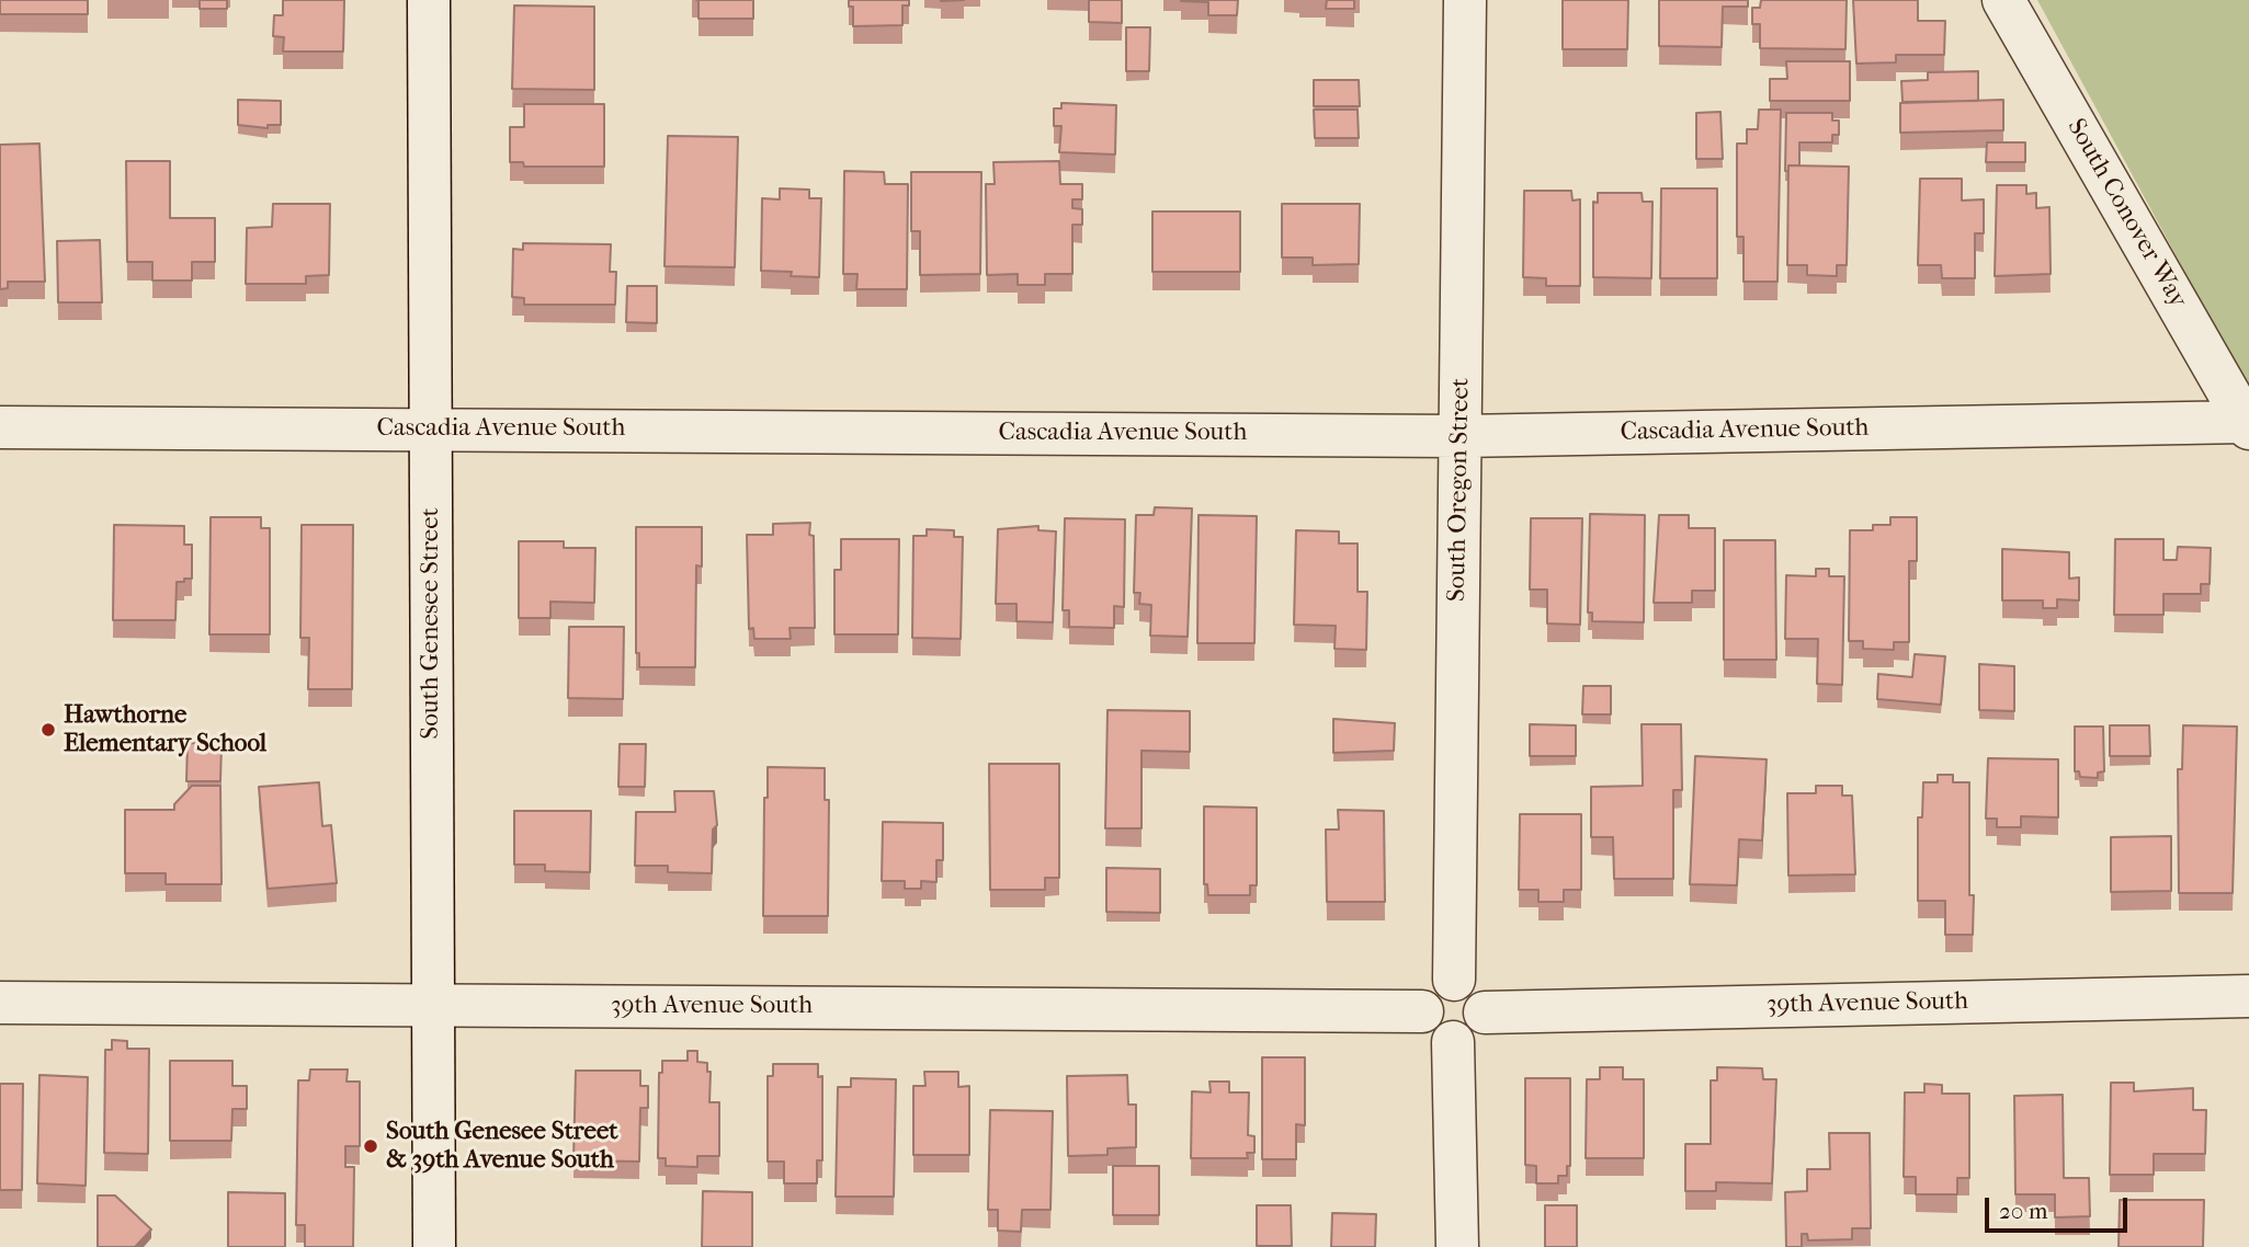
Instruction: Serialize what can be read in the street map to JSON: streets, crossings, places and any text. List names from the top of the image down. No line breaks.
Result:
{"streets":{"street":["South Conover Way","Cascadia Avenue South","South Oregon Street","South Genesee Street","39th Avenue South"]},"crossings":[["South Conover Way","Cascadia Avenue South"],["Cascadia Avenue South","South Oregon Street"],["Cascadia Avenue South","South Genesee Street"],["South Oregon Street","39th Avenue South"],["South Genesee Street","39th Avenue South"]],"places":["Hawthorne Elementary School","South Genesee Street & 39th Avenue South"],"scale_bar":"20 m"}
